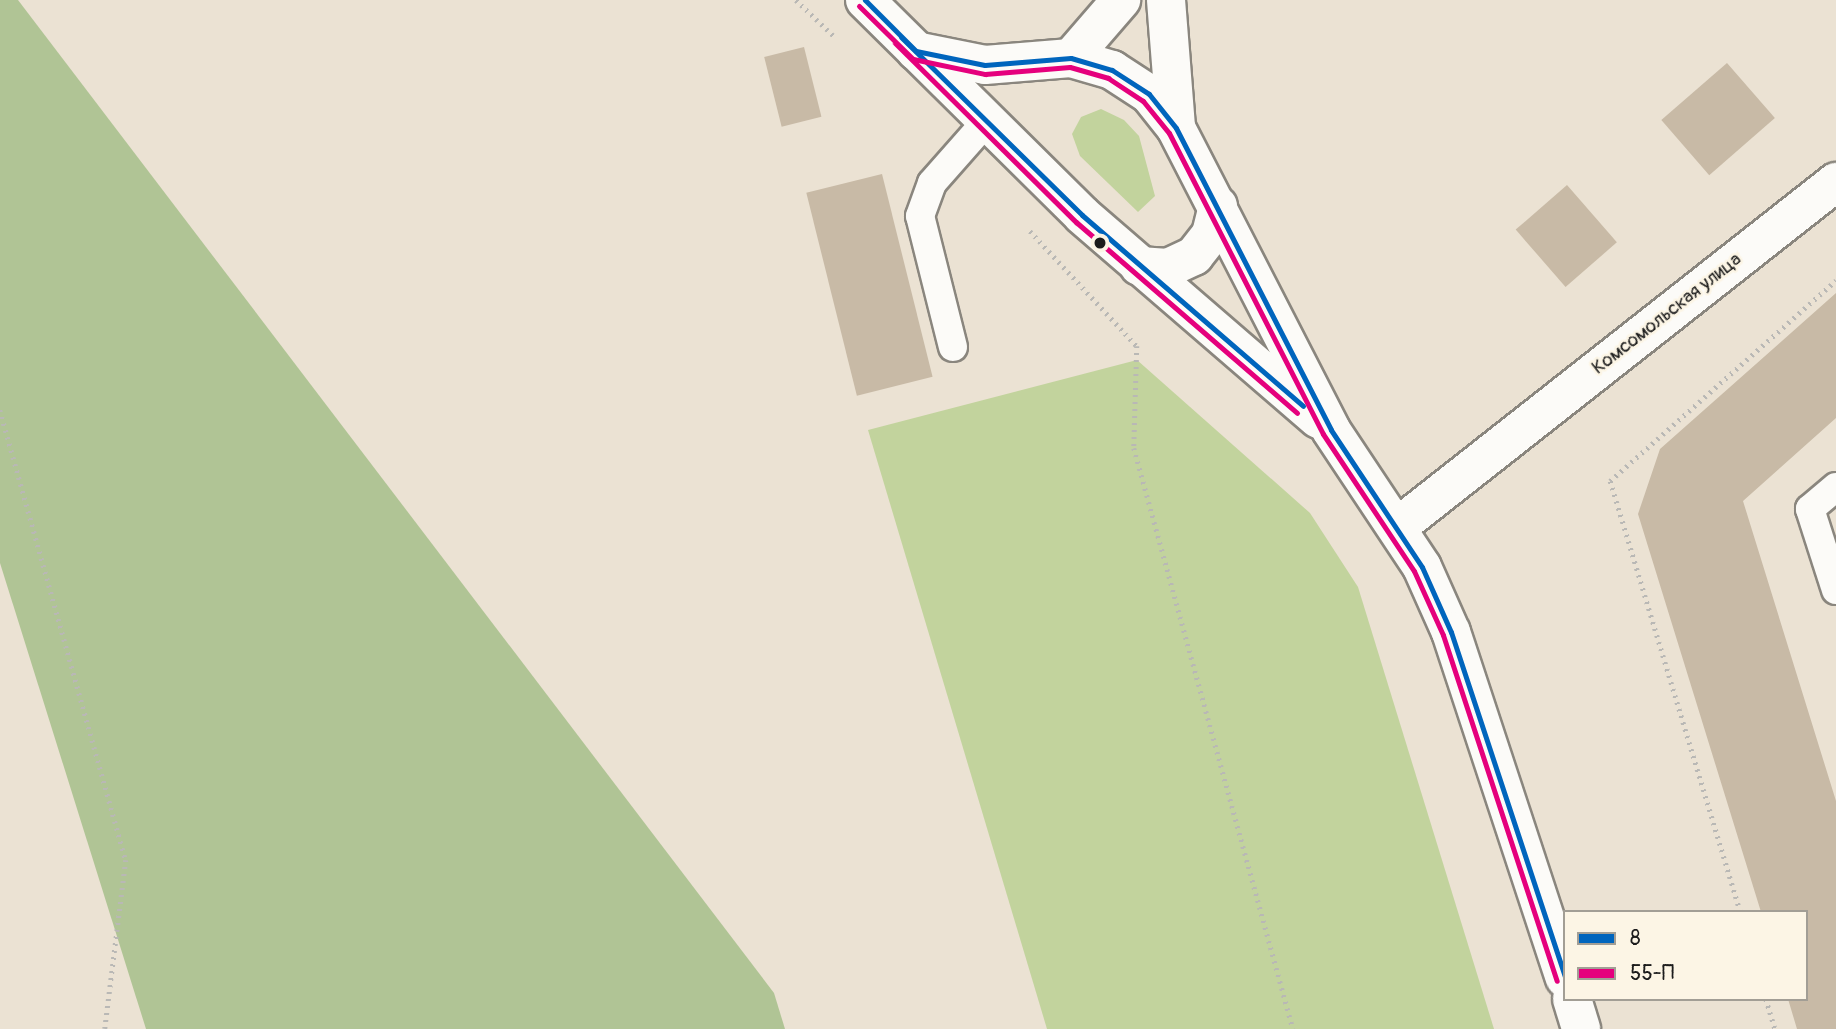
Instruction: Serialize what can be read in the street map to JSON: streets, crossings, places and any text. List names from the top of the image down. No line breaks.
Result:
{"streets":{"main road":["Комсомольская улица"]},"lines":["transit line 8","transit line 55-П"],"legend":["8","55-П"]}
